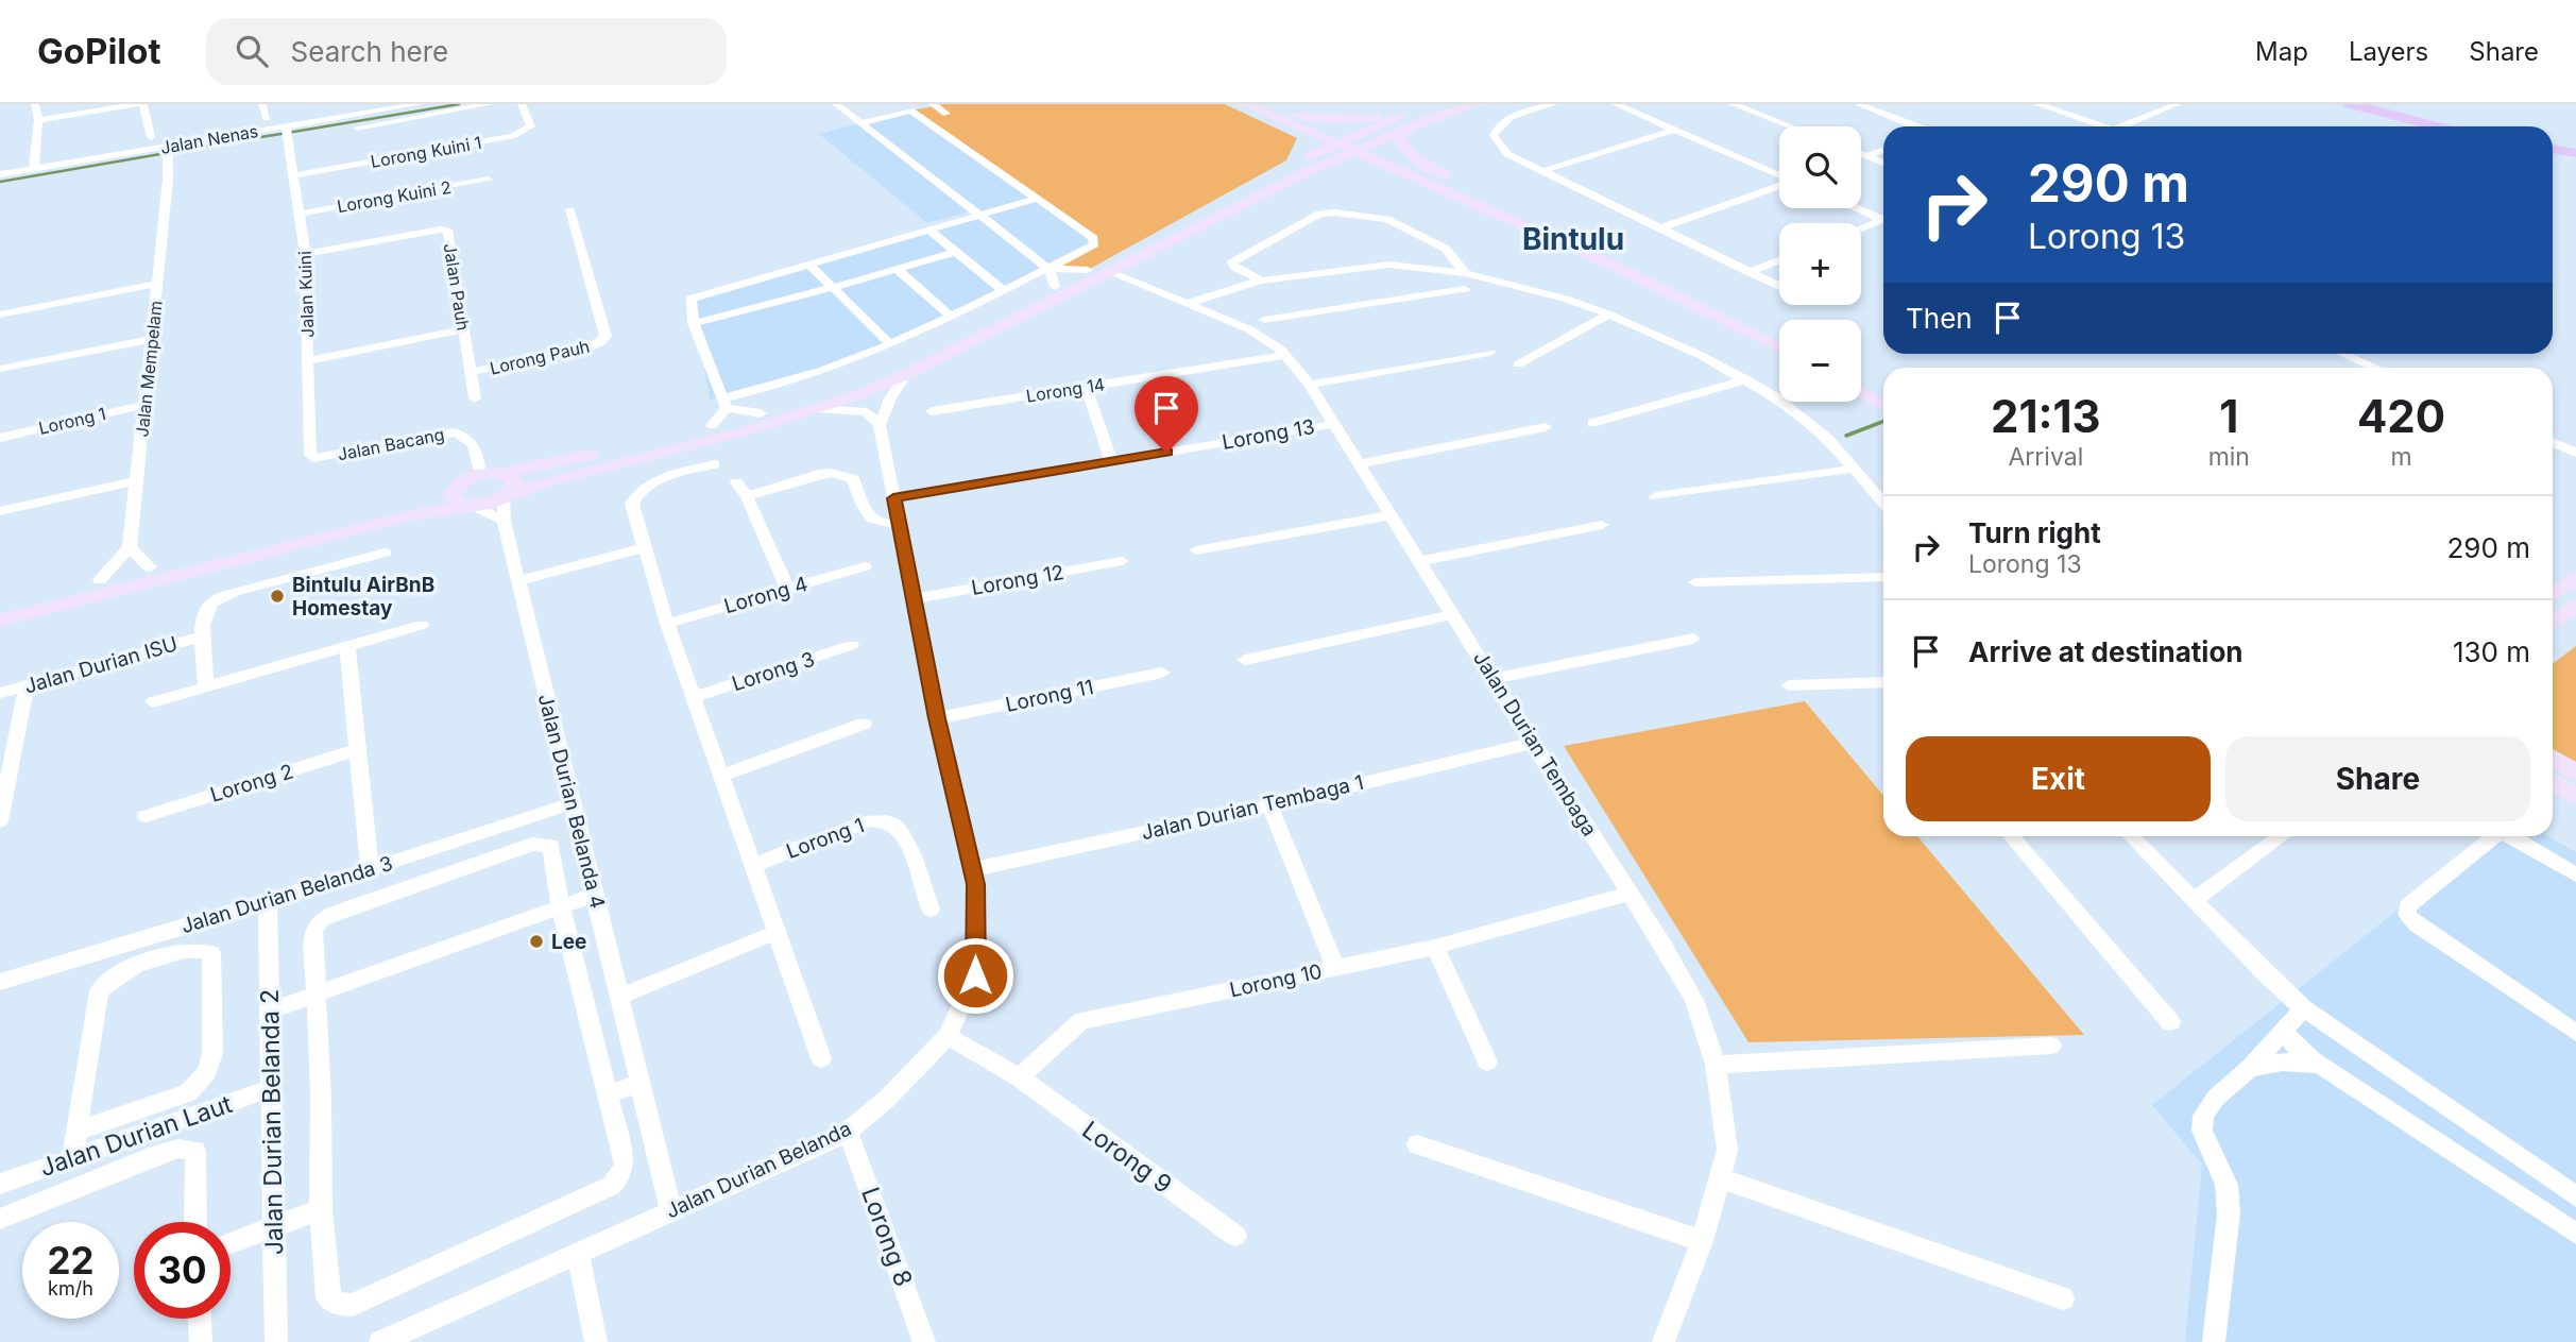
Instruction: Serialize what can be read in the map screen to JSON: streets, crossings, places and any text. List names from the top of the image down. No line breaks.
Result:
{"streets":{"street":["Jalan Nenas","Lorong Kuini 1","Lorong Kuini 2","Jalan Pauh","Jalan Kuini","Lorong Pauh","Jalan Mempelam","Lorong 14","Lorong 1","Lorong 13","Jalan Bacang","Lorong 12","Lorong 4","Jalan Durian ISU","Lorong 3","Lorong 11","Jalan Durian Tembaga","Lorong 2","Jalan Durian Belanda 4","Jalan Durian Tembaga 1","Jalan Durian Belanda 3","Lorong 10","Jalan Durian Belanda 2","Jalan Durian Laut","Lorong 9","Jalan Durian Belanda","Lorong 8"]},"crossings":[["Jalan Nenas","Jalan Kuini"],["Jalan Nenas","Jalan Mempelam"],["Lorong Kuini 1","Jalan Kuini"],["Lorong Kuini 2","Jalan Kuini"],["Jalan Pauh","Jalan Kuini"],["Jalan Pauh","Lorong Pauh"],["Jalan Kuini","Jalan Bacang"],["Jalan Mempelam","Lorong 1"],["Lorong 14","Jalan Durian Tembaga"],["Lorong 13","Jalan Durian Tembaga"],["Lorong 13","Jalan Durian Belanda"],["Lorong 12","Jalan Durian Belanda"],["Lorong 11","Jalan Durian Belanda"],["Jalan Durian Tembaga","Jalan Durian Tembaga 1"],["Jalan Durian Tembaga","Lorong 10"],["Jalan Durian Belanda 4","Jalan Durian Belanda 3"],["Jalan Durian Belanda 4","Jalan Durian Belanda"],["Jalan Durian Tembaga 1","Jalan Durian Belanda"],["Jalan Durian Belanda 3","Jalan Durian Belanda 2"],["Lorong 10","Lorong 9"],["Jalan Durian Belanda 2","Jalan Durian Laut"],["Jalan Durian Belanda","Lorong 8"]],"districts":["Bintulu"],"places":["Bintulu AirBnB Homestay","Lee"],"page":{"header":"GoPilot","search":"Search here","nav":["Map","Layers","Share"],"map_buttons":["+","−"],"turn":["290 m","Lorong 13"],"then":"Then","eta":["21:13","Arrival","1","min","420","m"],"list":[{"name":"Turn right","note":"Lorong 13","value":"290 m"},{"name":"Arrive at destination","value":"130 m"}],"buttons":["Exit","Share"],"speed":"22 km/h","limit":"30"}}
